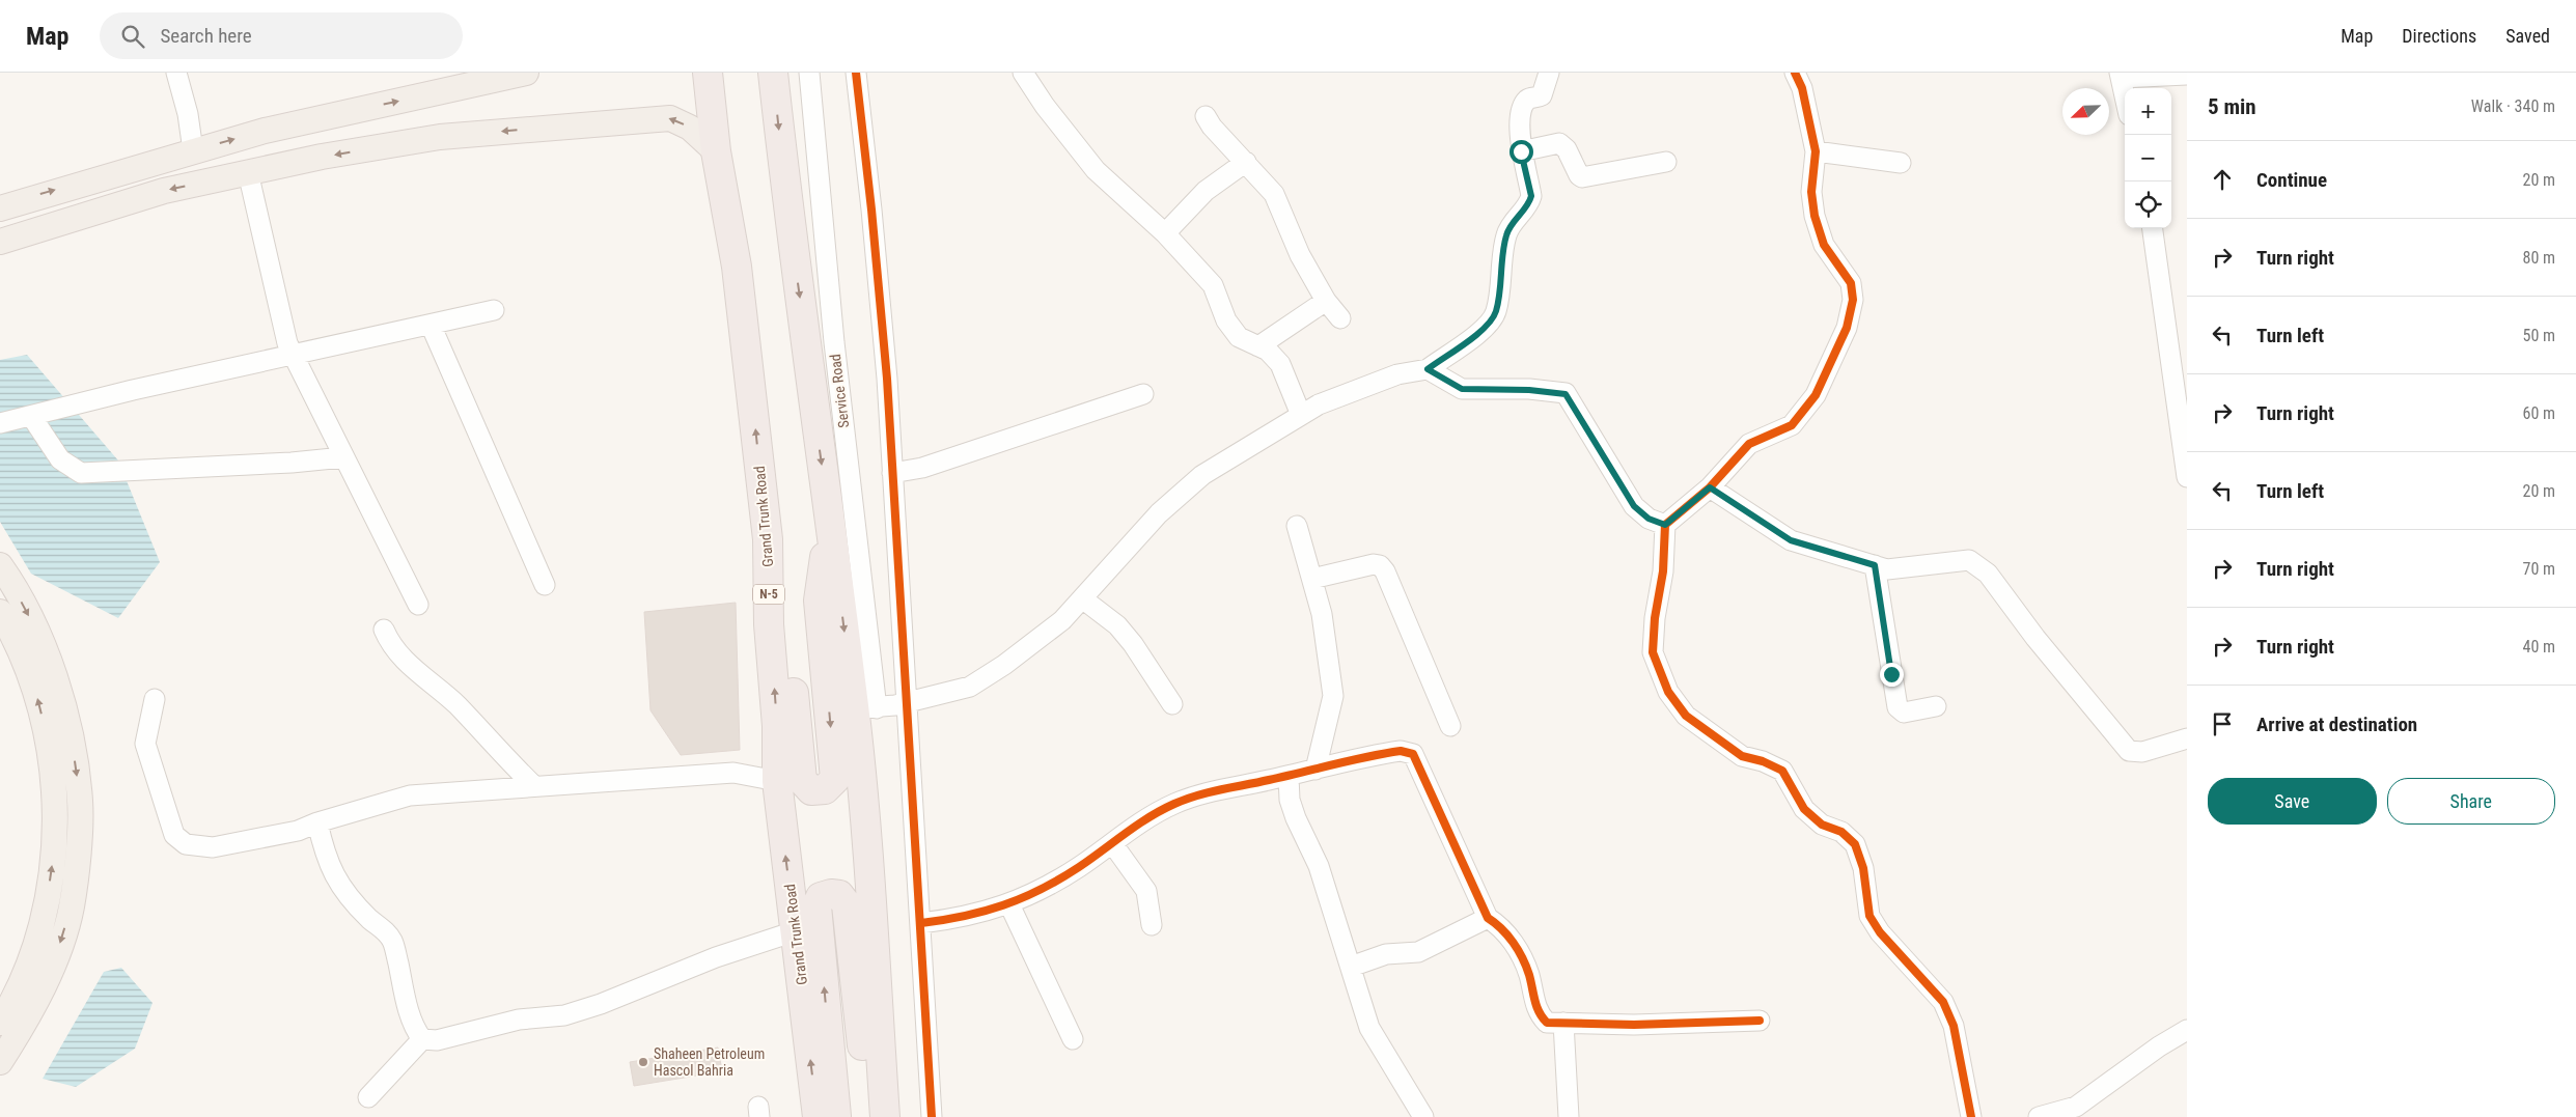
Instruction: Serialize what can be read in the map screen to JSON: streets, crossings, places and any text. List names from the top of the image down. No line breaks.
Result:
{"streets":{"highway":["Grand Trunk Road","N-5"],"street":["Service Road"]},"places":["Shaheen Petroleum Hascol Bahria"],"north":"bottom left","page":{"header":"Map","search":"Search here","nav":["Map","Directions","Saved"],"heading":["5 min","Walk · 340 m"],"map_buttons":["+","−"],"list":[["Continue","20 m"],["Turn right","80 m"],["Turn left","50 m"],["Turn right","60 m"],["Turn left","20 m"],["Turn right","70 m"],["Turn right","40 m"],"Arrive at destination"],"buttons":["Save","Share"]}}
